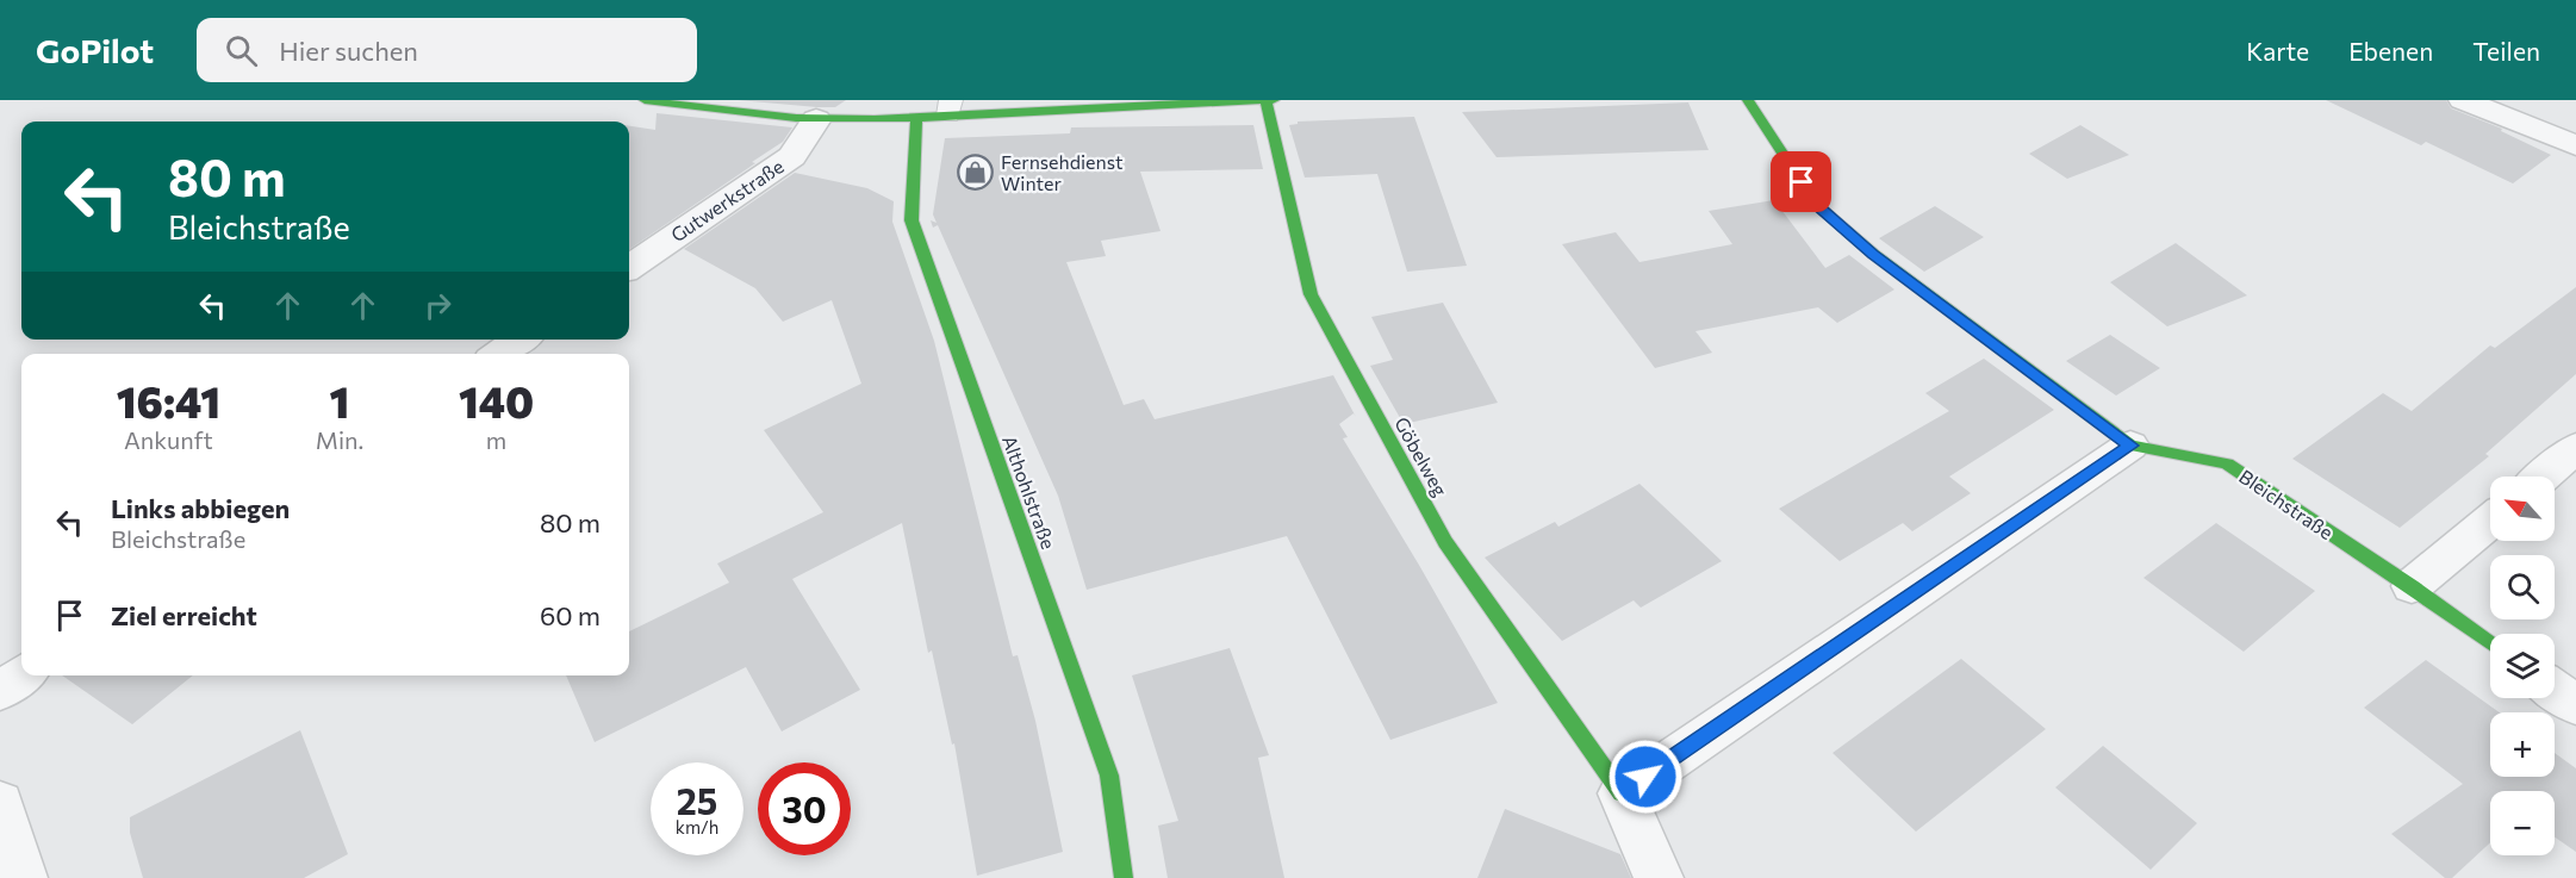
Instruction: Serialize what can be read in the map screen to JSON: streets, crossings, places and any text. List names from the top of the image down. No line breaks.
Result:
{"streets":{"street":["Gutwerkstraße","Göbelweg","Althohlstraße","Bleichstraße"]},"places":{"shop":["Fernsehdienst Winter"]},"north":"top left","page":{"header":"GoPilot","search":"Hier suchen","nav":["Karte","Ebenen","Teilen"],"turn":["80 m","Bleichstraße"],"eta":["16:41","Ankunft","1","Min.","140","m"],"list":[{"name":"Links abbiegen","note":"Bleichstraße","value":"80 m"},{"name":"Ziel erreicht","value":"60 m"}],"map_buttons":["+","−"],"speed":"25 km/h","limit":"30"}}
